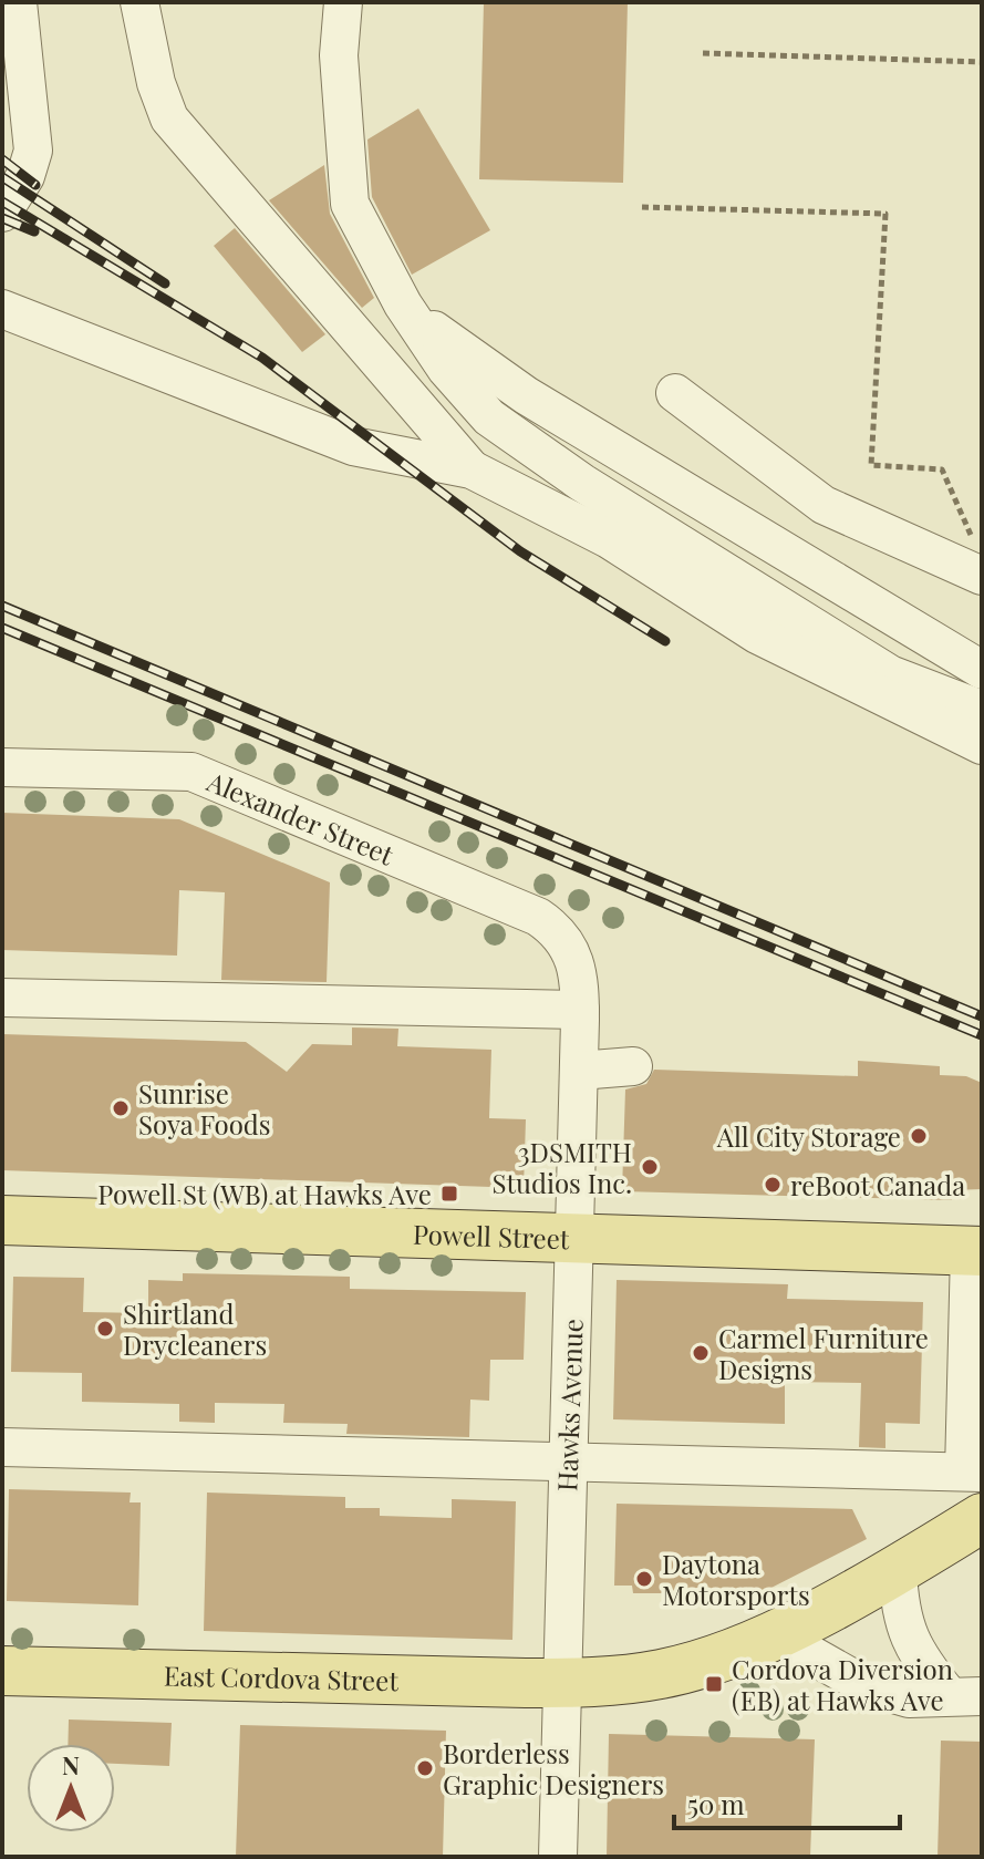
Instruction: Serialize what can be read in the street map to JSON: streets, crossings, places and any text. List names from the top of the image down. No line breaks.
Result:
{"streets":{"main road":["Powell Street","East Cordova Street"],"street":["Alexander Street","Hawks Avenue"]},"crossings":[["Alexander Street","Hawks Avenue"],["Powell Street","Hawks Avenue"],["Hawks Avenue","East Cordova Street"]],"places":{"other":["Sunrise Soya Foods","All City Storage","3DSMITH Studios Inc.","reBoot Canada","Shirtland Drycleaners","Carmel Furniture Designs","Daytona Motorsports","Borderless Graphic Designers"],"transit":["Powell St (WB) at Hawks Ave","Cordova Diversion (EB) at Hawks Ave"]},"scale_bar":"50 m","north":"top"}
